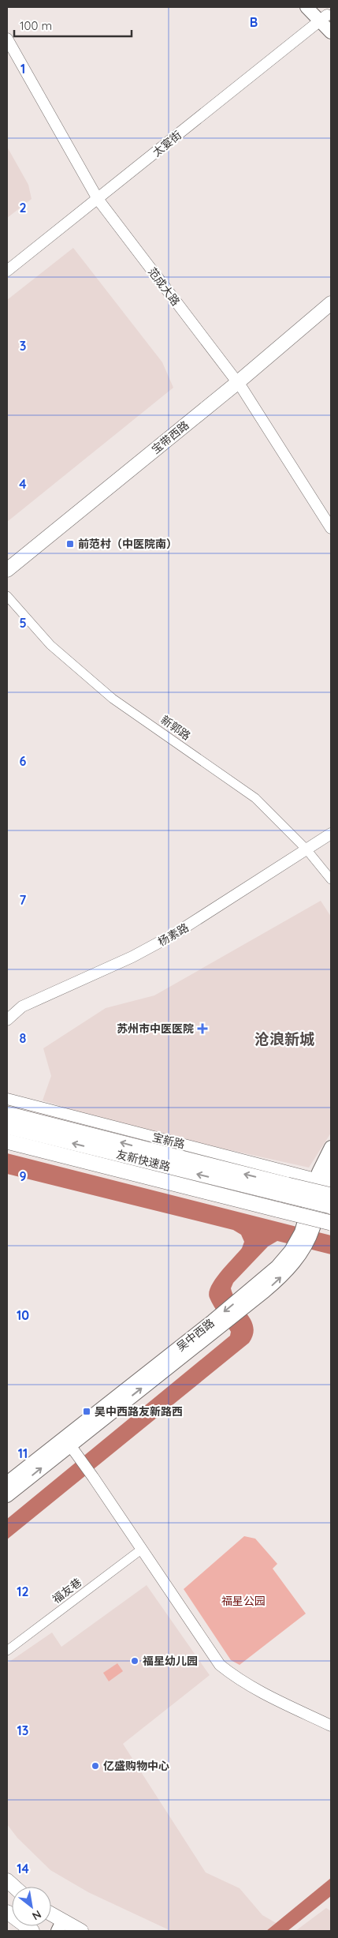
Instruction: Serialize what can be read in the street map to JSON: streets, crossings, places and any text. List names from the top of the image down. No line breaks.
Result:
{"streets":{"highway":["友新快速路"],"main road":["宝带西路","吴中西路"],"street":["太宴街","范成大路","新郭路","杨素路","宝新路","福友巷"]},"crossings":[["太宴街","范成大路"],["范成大路","宝带西路"],["新郭路","杨素路"],["宝新路","友新快速路"],["宝新路","吴中西路"],["友新快速路","吴中西路"]],"districts":["沧浪新城"],"parks":["福星公园"],"places":{"transit":["前范村（中医院南）","吴中西路友新路西"],"health":["苏州市中医医院"],"other":["福星幼儿园","亿盛购物中心"]},"scale_bar":"100 m","north":"bottom right","grid":{"columns":["B"],"rows":["1","2","3","4","5","6","7","8","9","10","11","12","13","14"]}}
